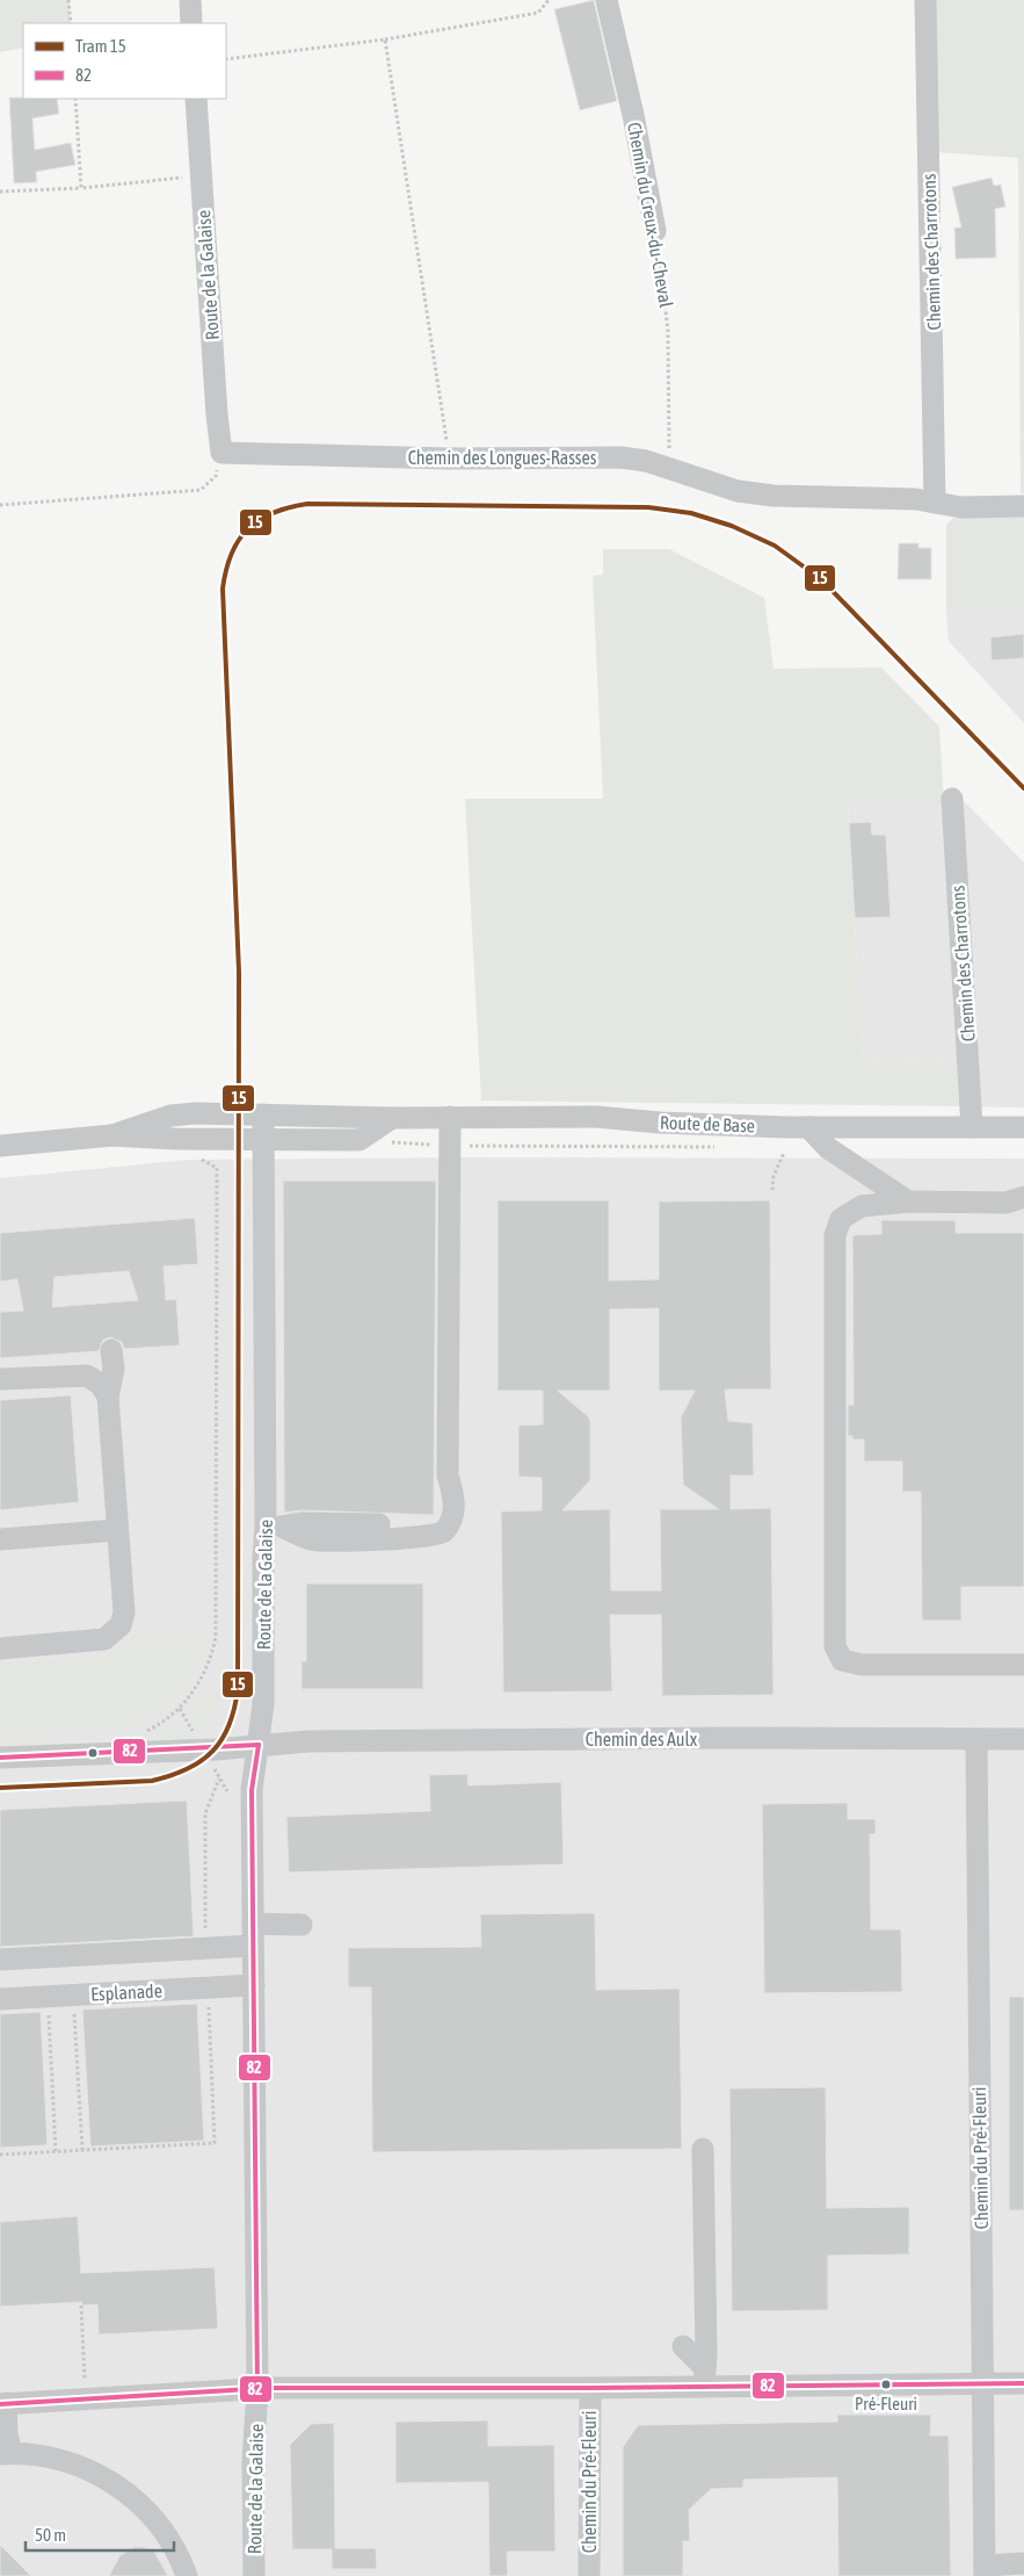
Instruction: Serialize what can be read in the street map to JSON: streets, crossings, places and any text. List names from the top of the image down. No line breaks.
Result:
{"streets":{"street":["Chemin du Creux-du-Cheval","Chemin des Charrotons","Route de la Galaise","Chemin des Longues-Rasses","Route de Base","Chemin des Aulx","Esplanade","Chemin du Pré-Fleuri"]},"crossings":[["Chemin du Creux-du-Cheval","Chemin des Longues-Rasses"],["Chemin des Charrotons","Chemin des Longues-Rasses"],["Chemin des Charrotons","Route de Base"],["Route de la Galaise","Chemin des Longues-Rasses"],["Route de la Galaise","Route de Base"],["Route de la Galaise","Chemin des Aulx"],["Route de la Galaise","Esplanade"],["Chemin des Aulx","Chemin du Pré-Fleuri"]],"places":["Pré-Fleuri"],"lines":["tram line 15","transit line 82"],"legend":["Tram 15","82"],"scale_bar":"50 m"}
